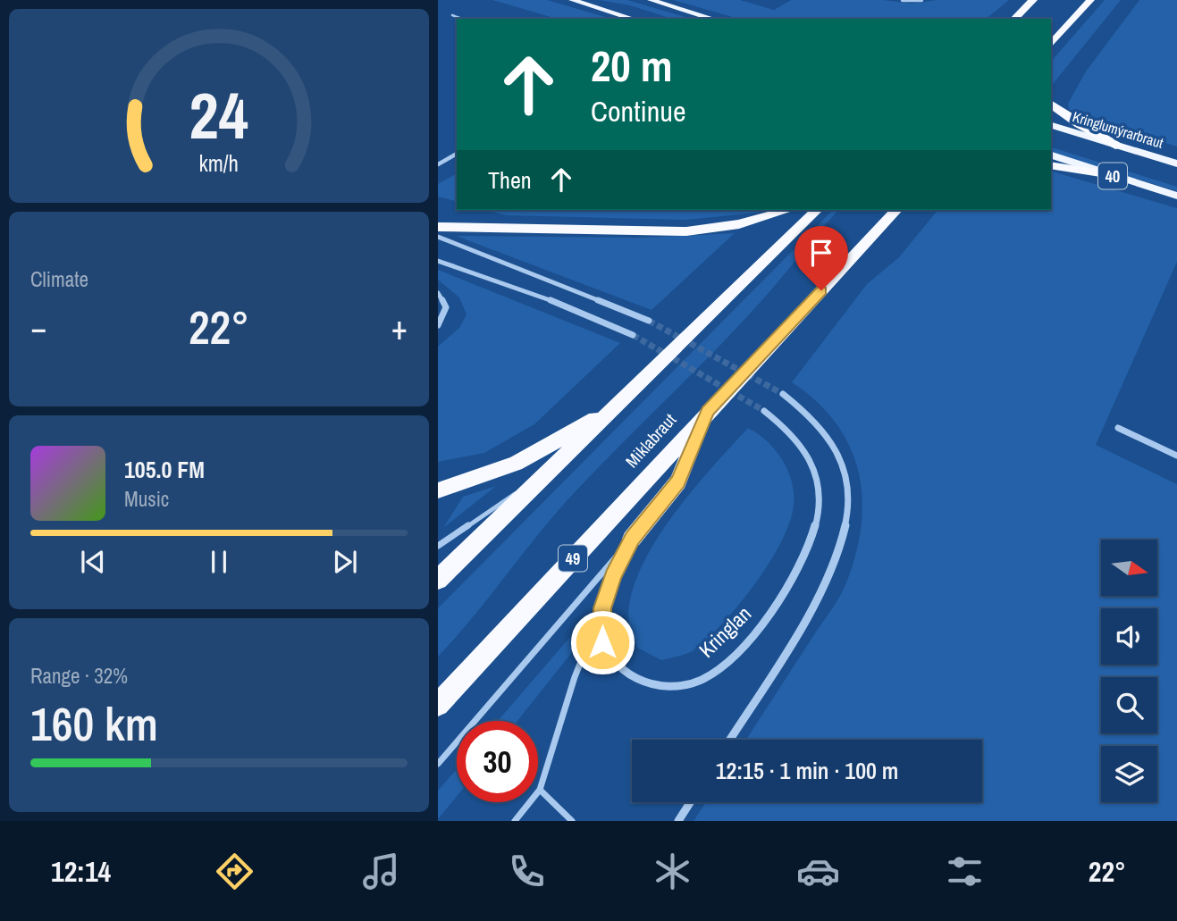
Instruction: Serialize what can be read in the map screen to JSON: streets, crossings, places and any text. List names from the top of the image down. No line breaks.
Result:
{"streets":{"highway":["Miklabraut","49"],"main road":["Kringlumýrarbraut","40"],"street":["Kringlan"]},"north":"right","page":{"turn":["20 m","Continue"],"then":"Then","tile":["Climate",["Range · 32%","160 km"]],"heat":["−","22°","+"],"song":["105.0 FM","Music"],"limit":"30","trip":"12:15 · 1 min · 100 m","tabs":["12:14","22°"],"gauge":["24","km/h"]}}
